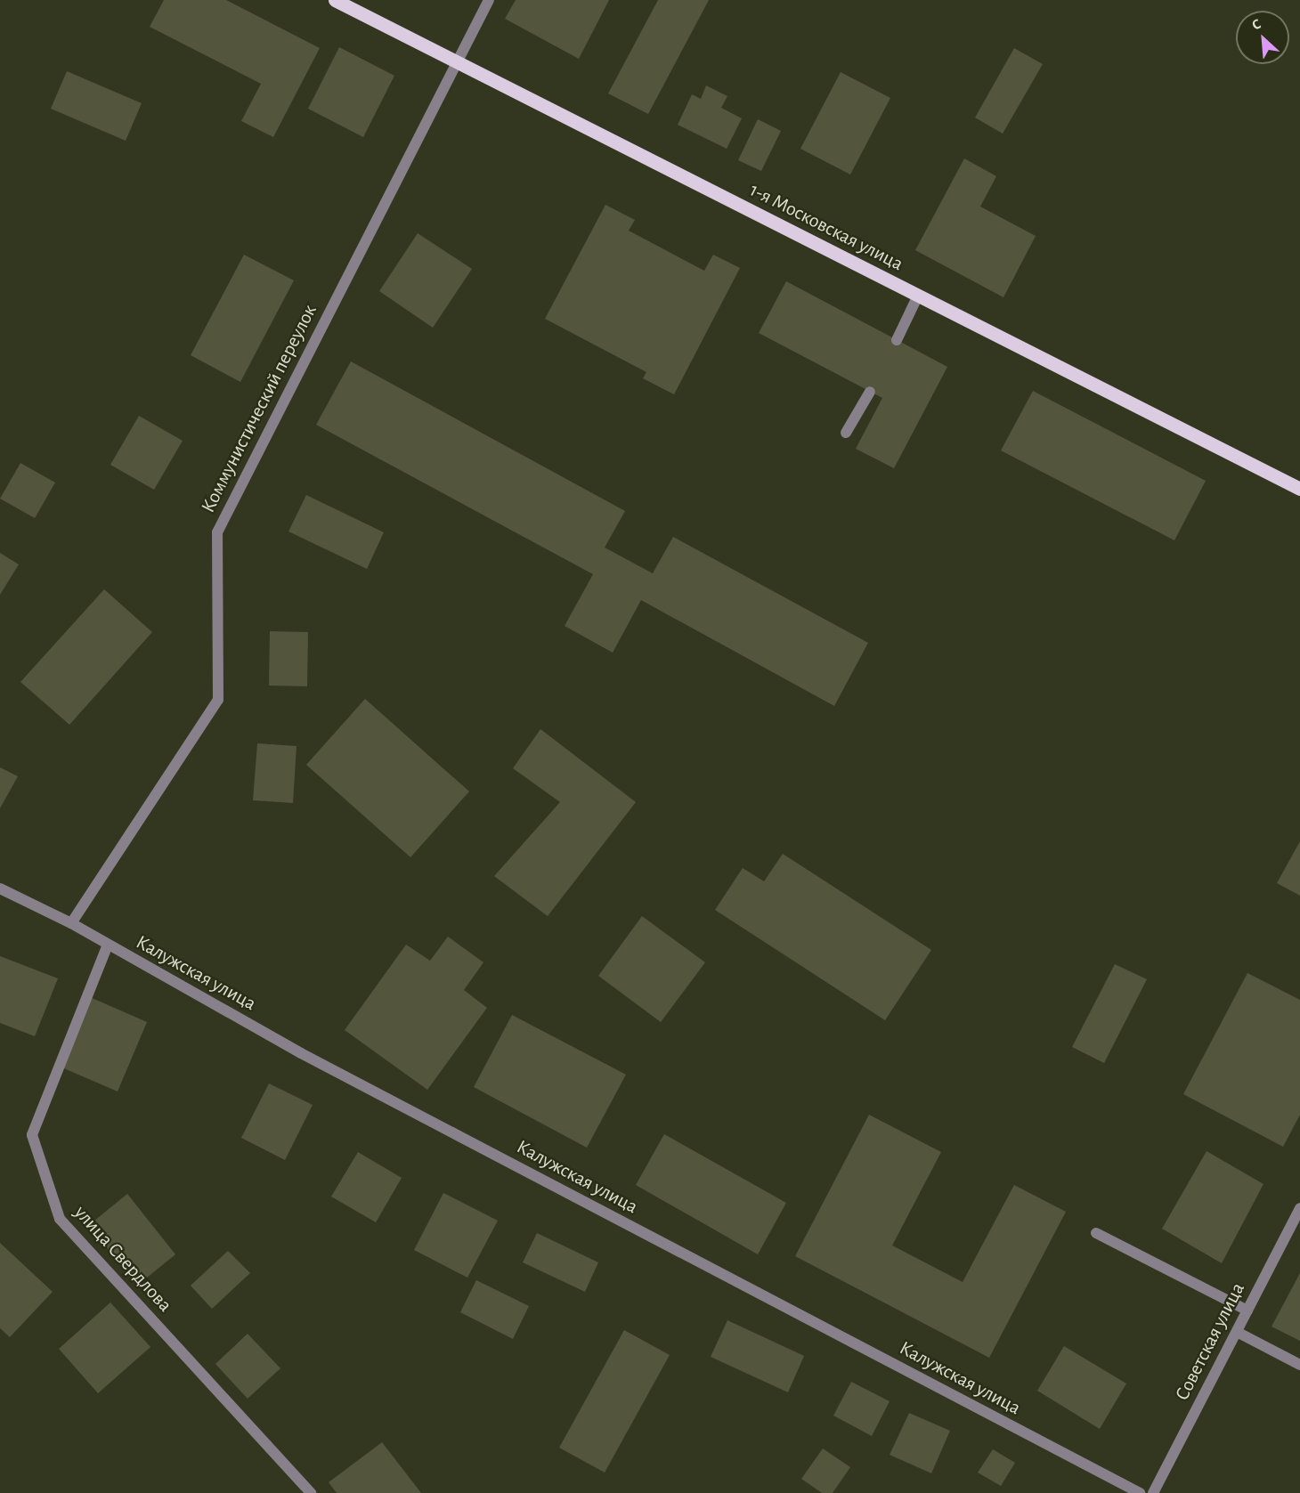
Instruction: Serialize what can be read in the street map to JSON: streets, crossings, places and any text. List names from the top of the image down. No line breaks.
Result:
{"streets":{"main road":["1-я Московская улица"],"street":["Коммунистический переулок","Калужская улица","улица Свердлова","Советская улица"]},"crossings":[["1-я Московская улица","Коммунистический переулок"],["Коммунистический переулок","Калужская улица"],["Калужская улица","улица Свердлова"]],"north":"top left"}
